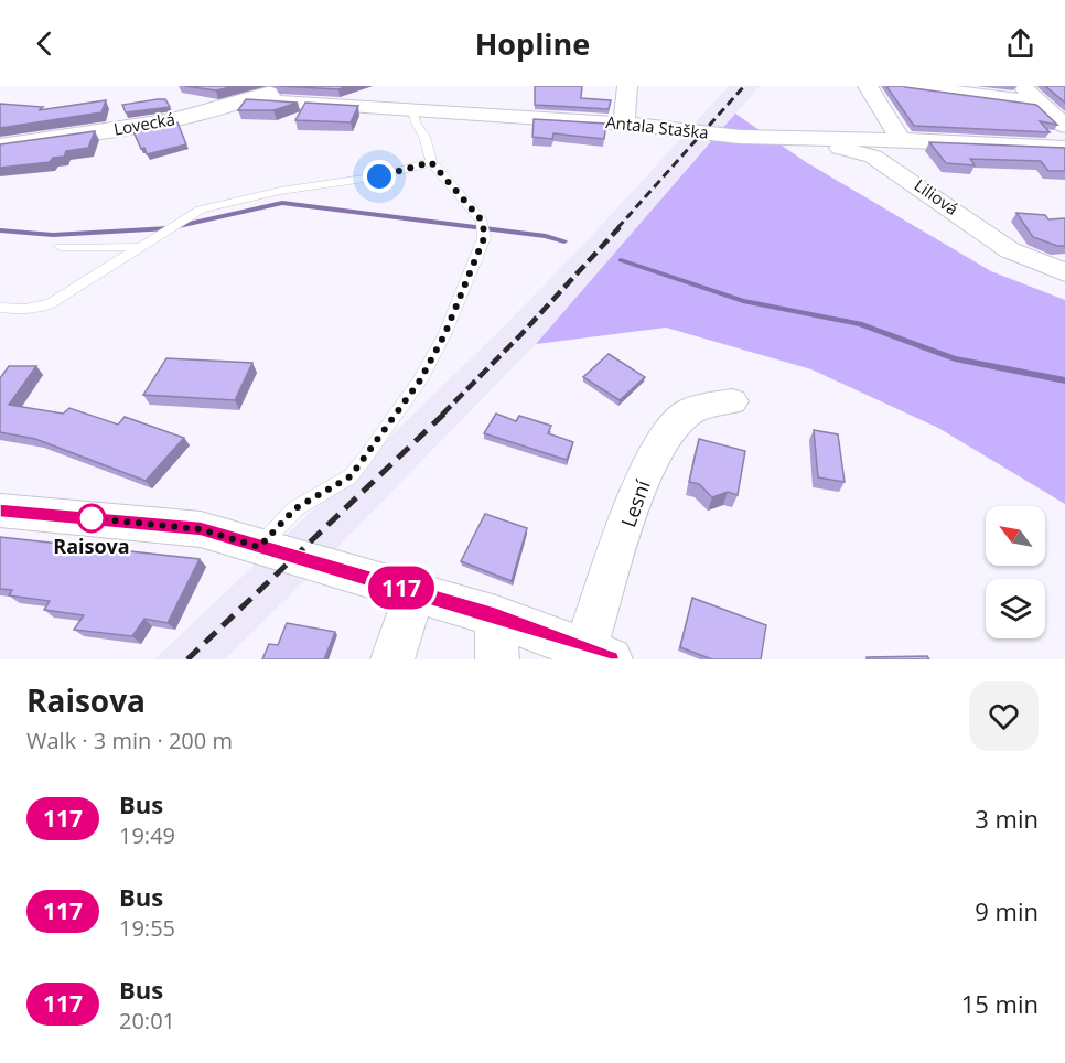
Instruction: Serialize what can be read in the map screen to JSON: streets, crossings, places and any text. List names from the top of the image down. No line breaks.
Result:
{"streets":{"street":["Lovecká","Antala Staška","Liliová","Lesní"]},"crossings":[["Lovecká","Antala Staška"],["Antala Staška","Liliová"]],"places":["Raisova"],"lines":["bus line 117"],"north":"top left","page":{"header":"Hopline","on_map":"117","heading":["Raisova","Walk · 3 min · 200 m"],"list":[{"mark":"117","name":"Bus","note":"19:49","value":"3 min"},{"mark":"117","name":"Bus","note":"19:55","value":"9 min"},{"mark":"117","name":"Bus","note":"20:01","value":"15 min"}]}}
